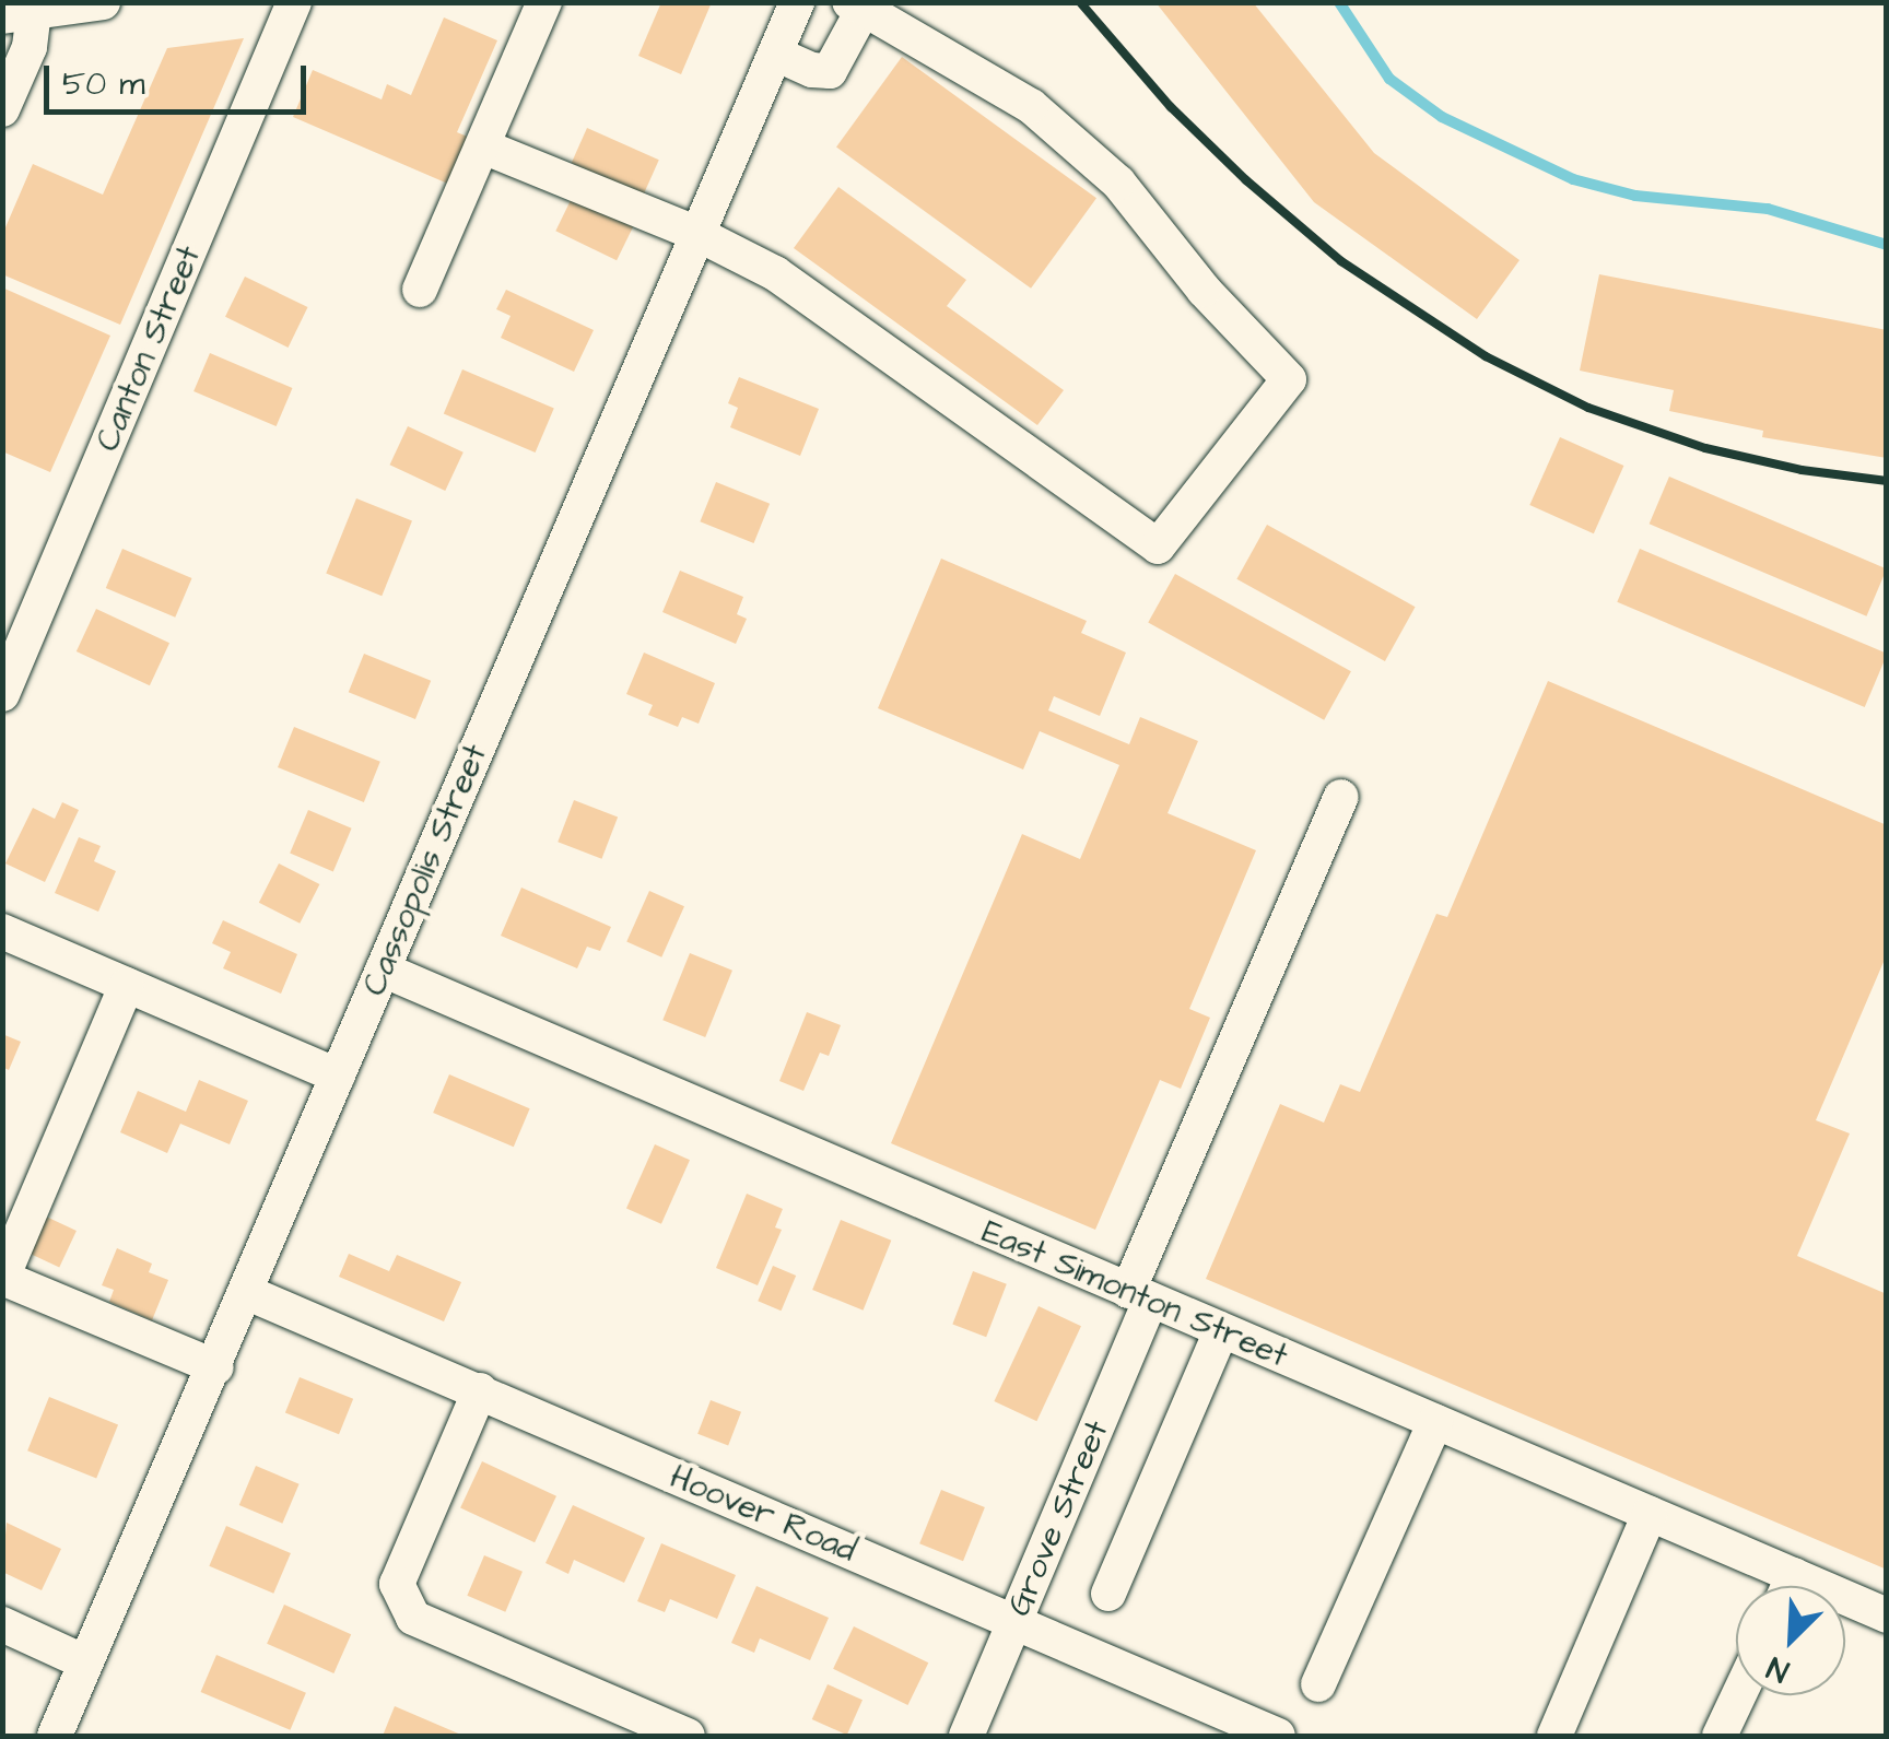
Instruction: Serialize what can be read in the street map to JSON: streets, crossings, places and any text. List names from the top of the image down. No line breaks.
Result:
{"streets":{"street":["Canton Street","Cassopolis Street","East Simonton Street","Hoover Road","Grove Street"]},"crossings":[["Cassopolis Street","East Simonton Street"],["Cassopolis Street","Hoover Road"],["East Simonton Street","Grove Street"],["Hoover Road","Grove Street"]],"scale_bar":"50 m","north":"bottom left"}
